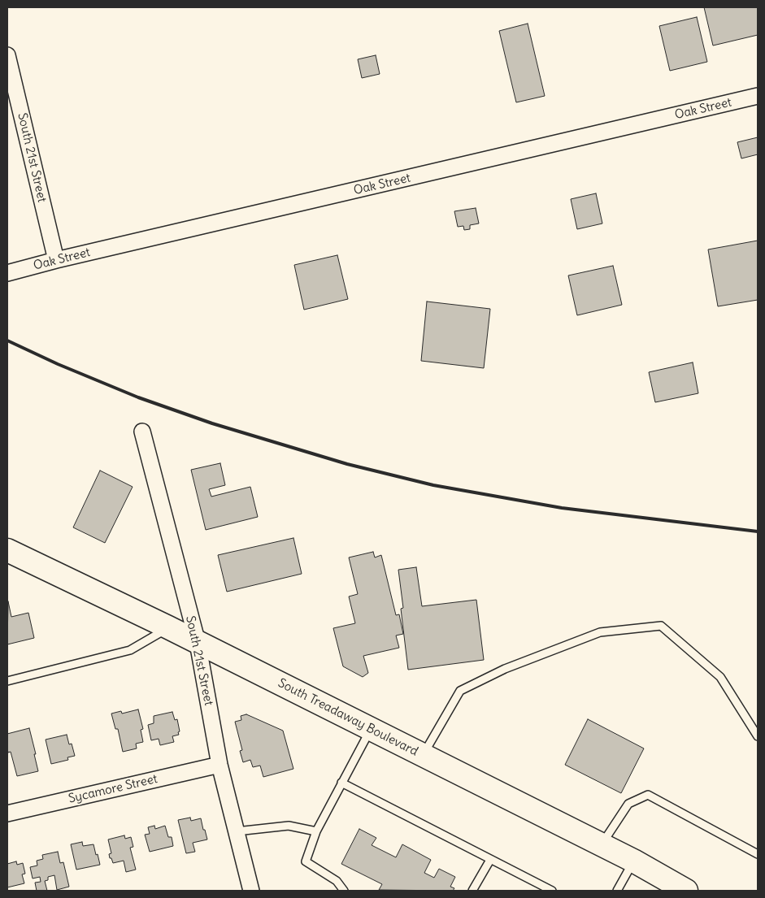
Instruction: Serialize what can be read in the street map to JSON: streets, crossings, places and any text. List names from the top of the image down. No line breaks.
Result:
{"streets":{"main road":["South Treadaway Boulevard"],"street":["Oak Street","South 21st Street","Sycamore Street"]},"crossings":[["Oak Street","South 21st Street"],["South 21st Street","South Treadaway Boulevard"],["South 21st Street","Sycamore Street"]]}
